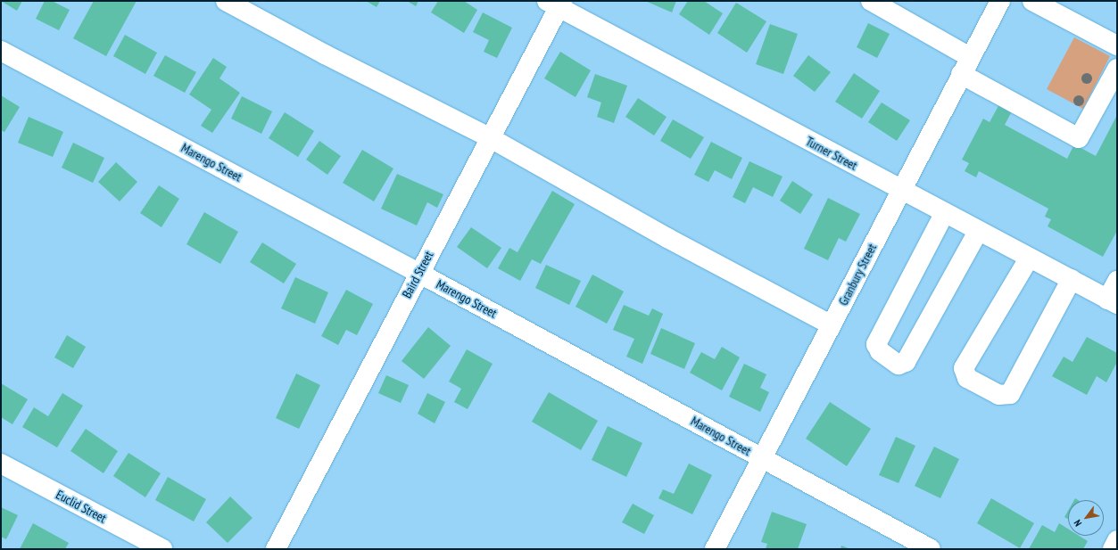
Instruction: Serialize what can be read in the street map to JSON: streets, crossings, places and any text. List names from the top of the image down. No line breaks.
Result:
{"streets":{"street":["Turner Street","Marengo Street","Baird Street","Granbury Street","Euclid Street"]},"crossings":[["Turner Street","Baird Street"],["Turner Street","Granbury Street"],["Marengo Street","Baird Street"],["Marengo Street","Granbury Street"]],"north":"bottom left"}
